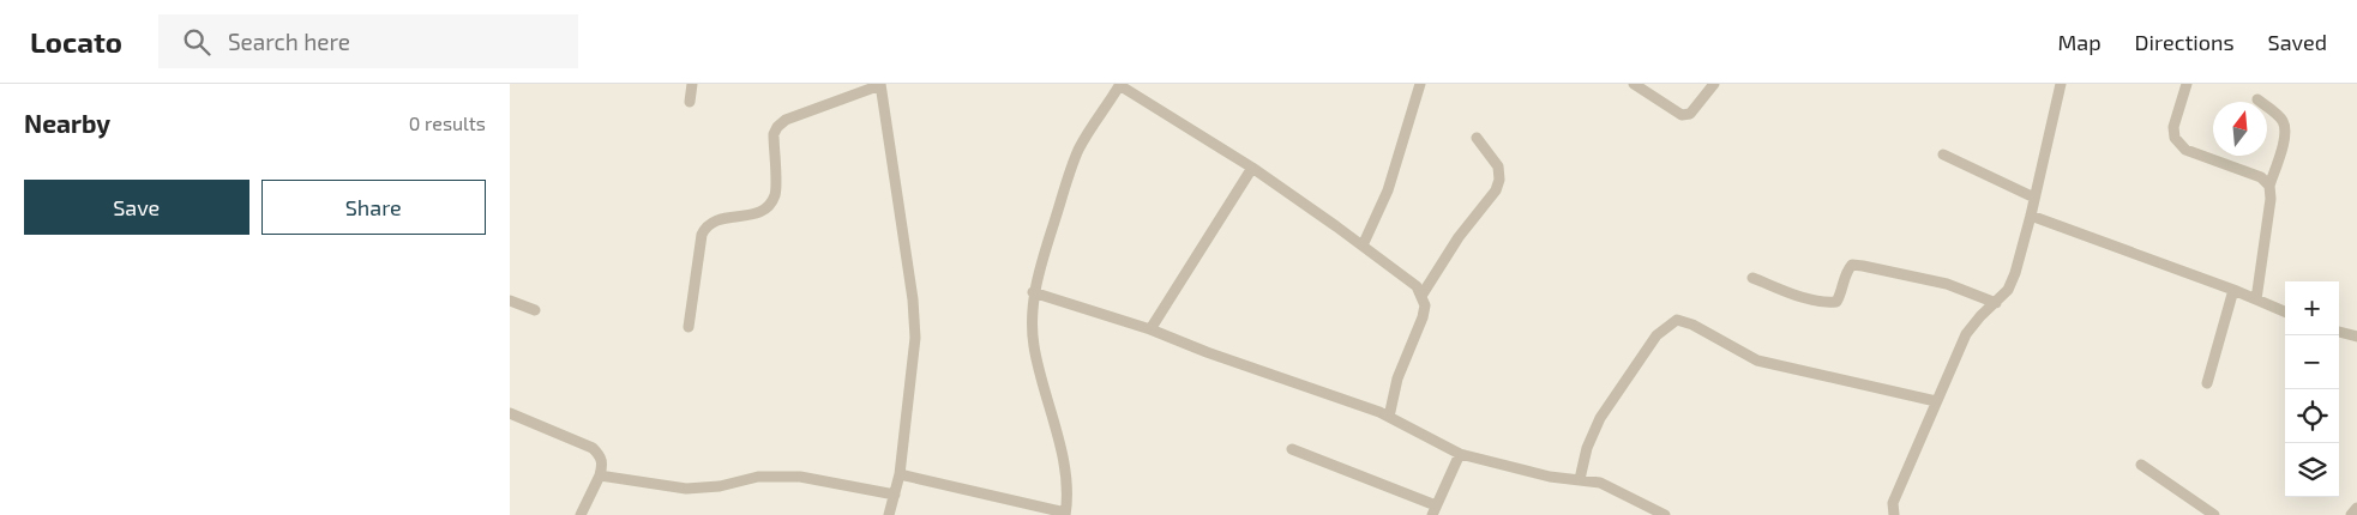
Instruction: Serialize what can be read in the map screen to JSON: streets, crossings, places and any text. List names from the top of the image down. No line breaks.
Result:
{"north":"top","page":{"header":"Locato","search":"Search here","nav":["Map","Directions","Saved"],"heading":["Nearby","0 results"],"buttons":["Save","Share"],"map_buttons":["+","−"]}}
